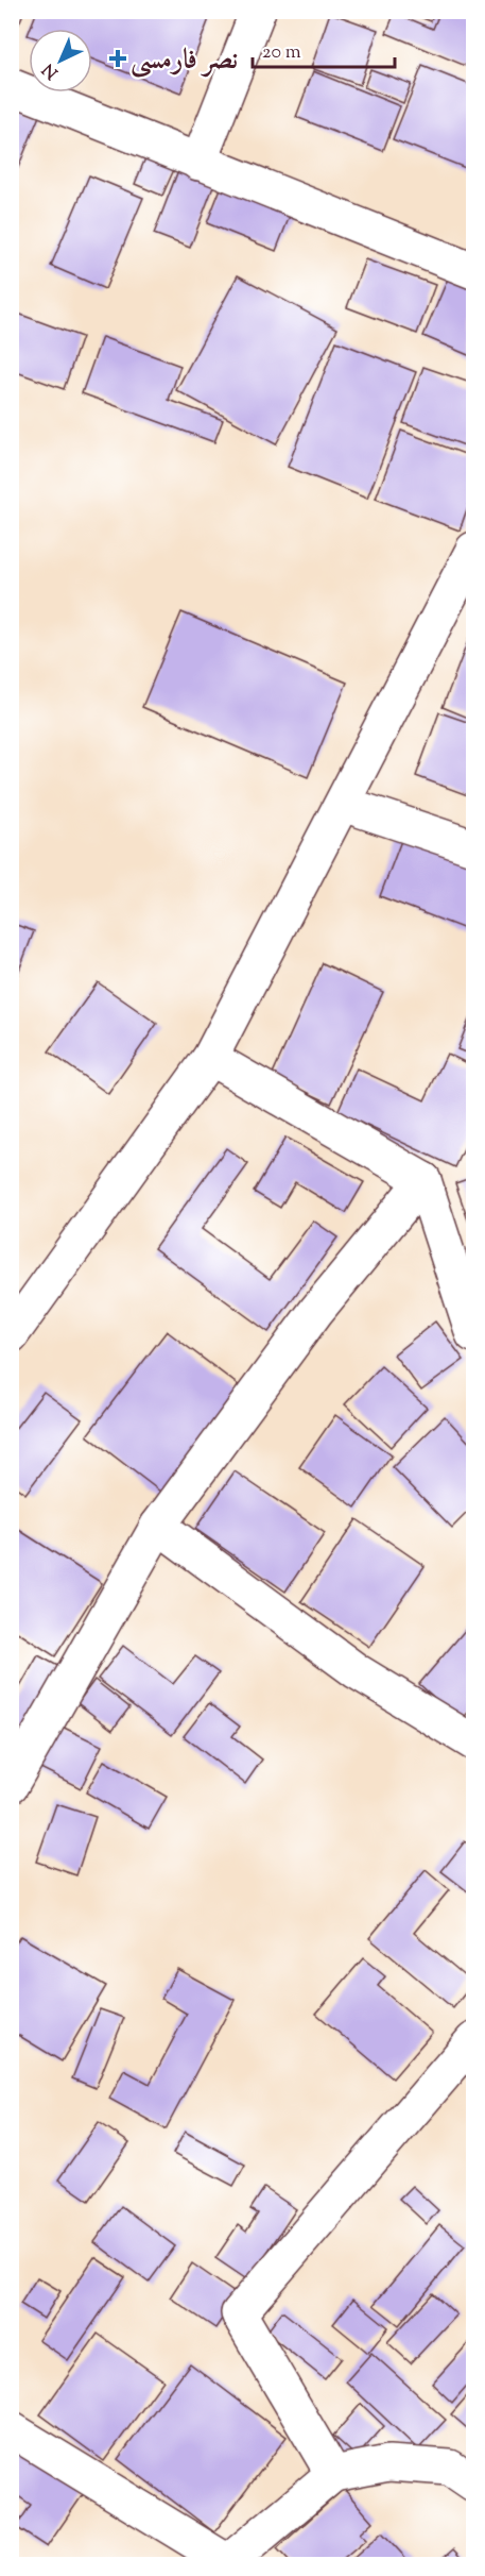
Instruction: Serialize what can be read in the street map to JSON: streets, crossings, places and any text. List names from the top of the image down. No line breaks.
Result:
{"places":{"health":["نصر فارمسی"]},"scale_bar":"20 m","north":"bottom left"}
